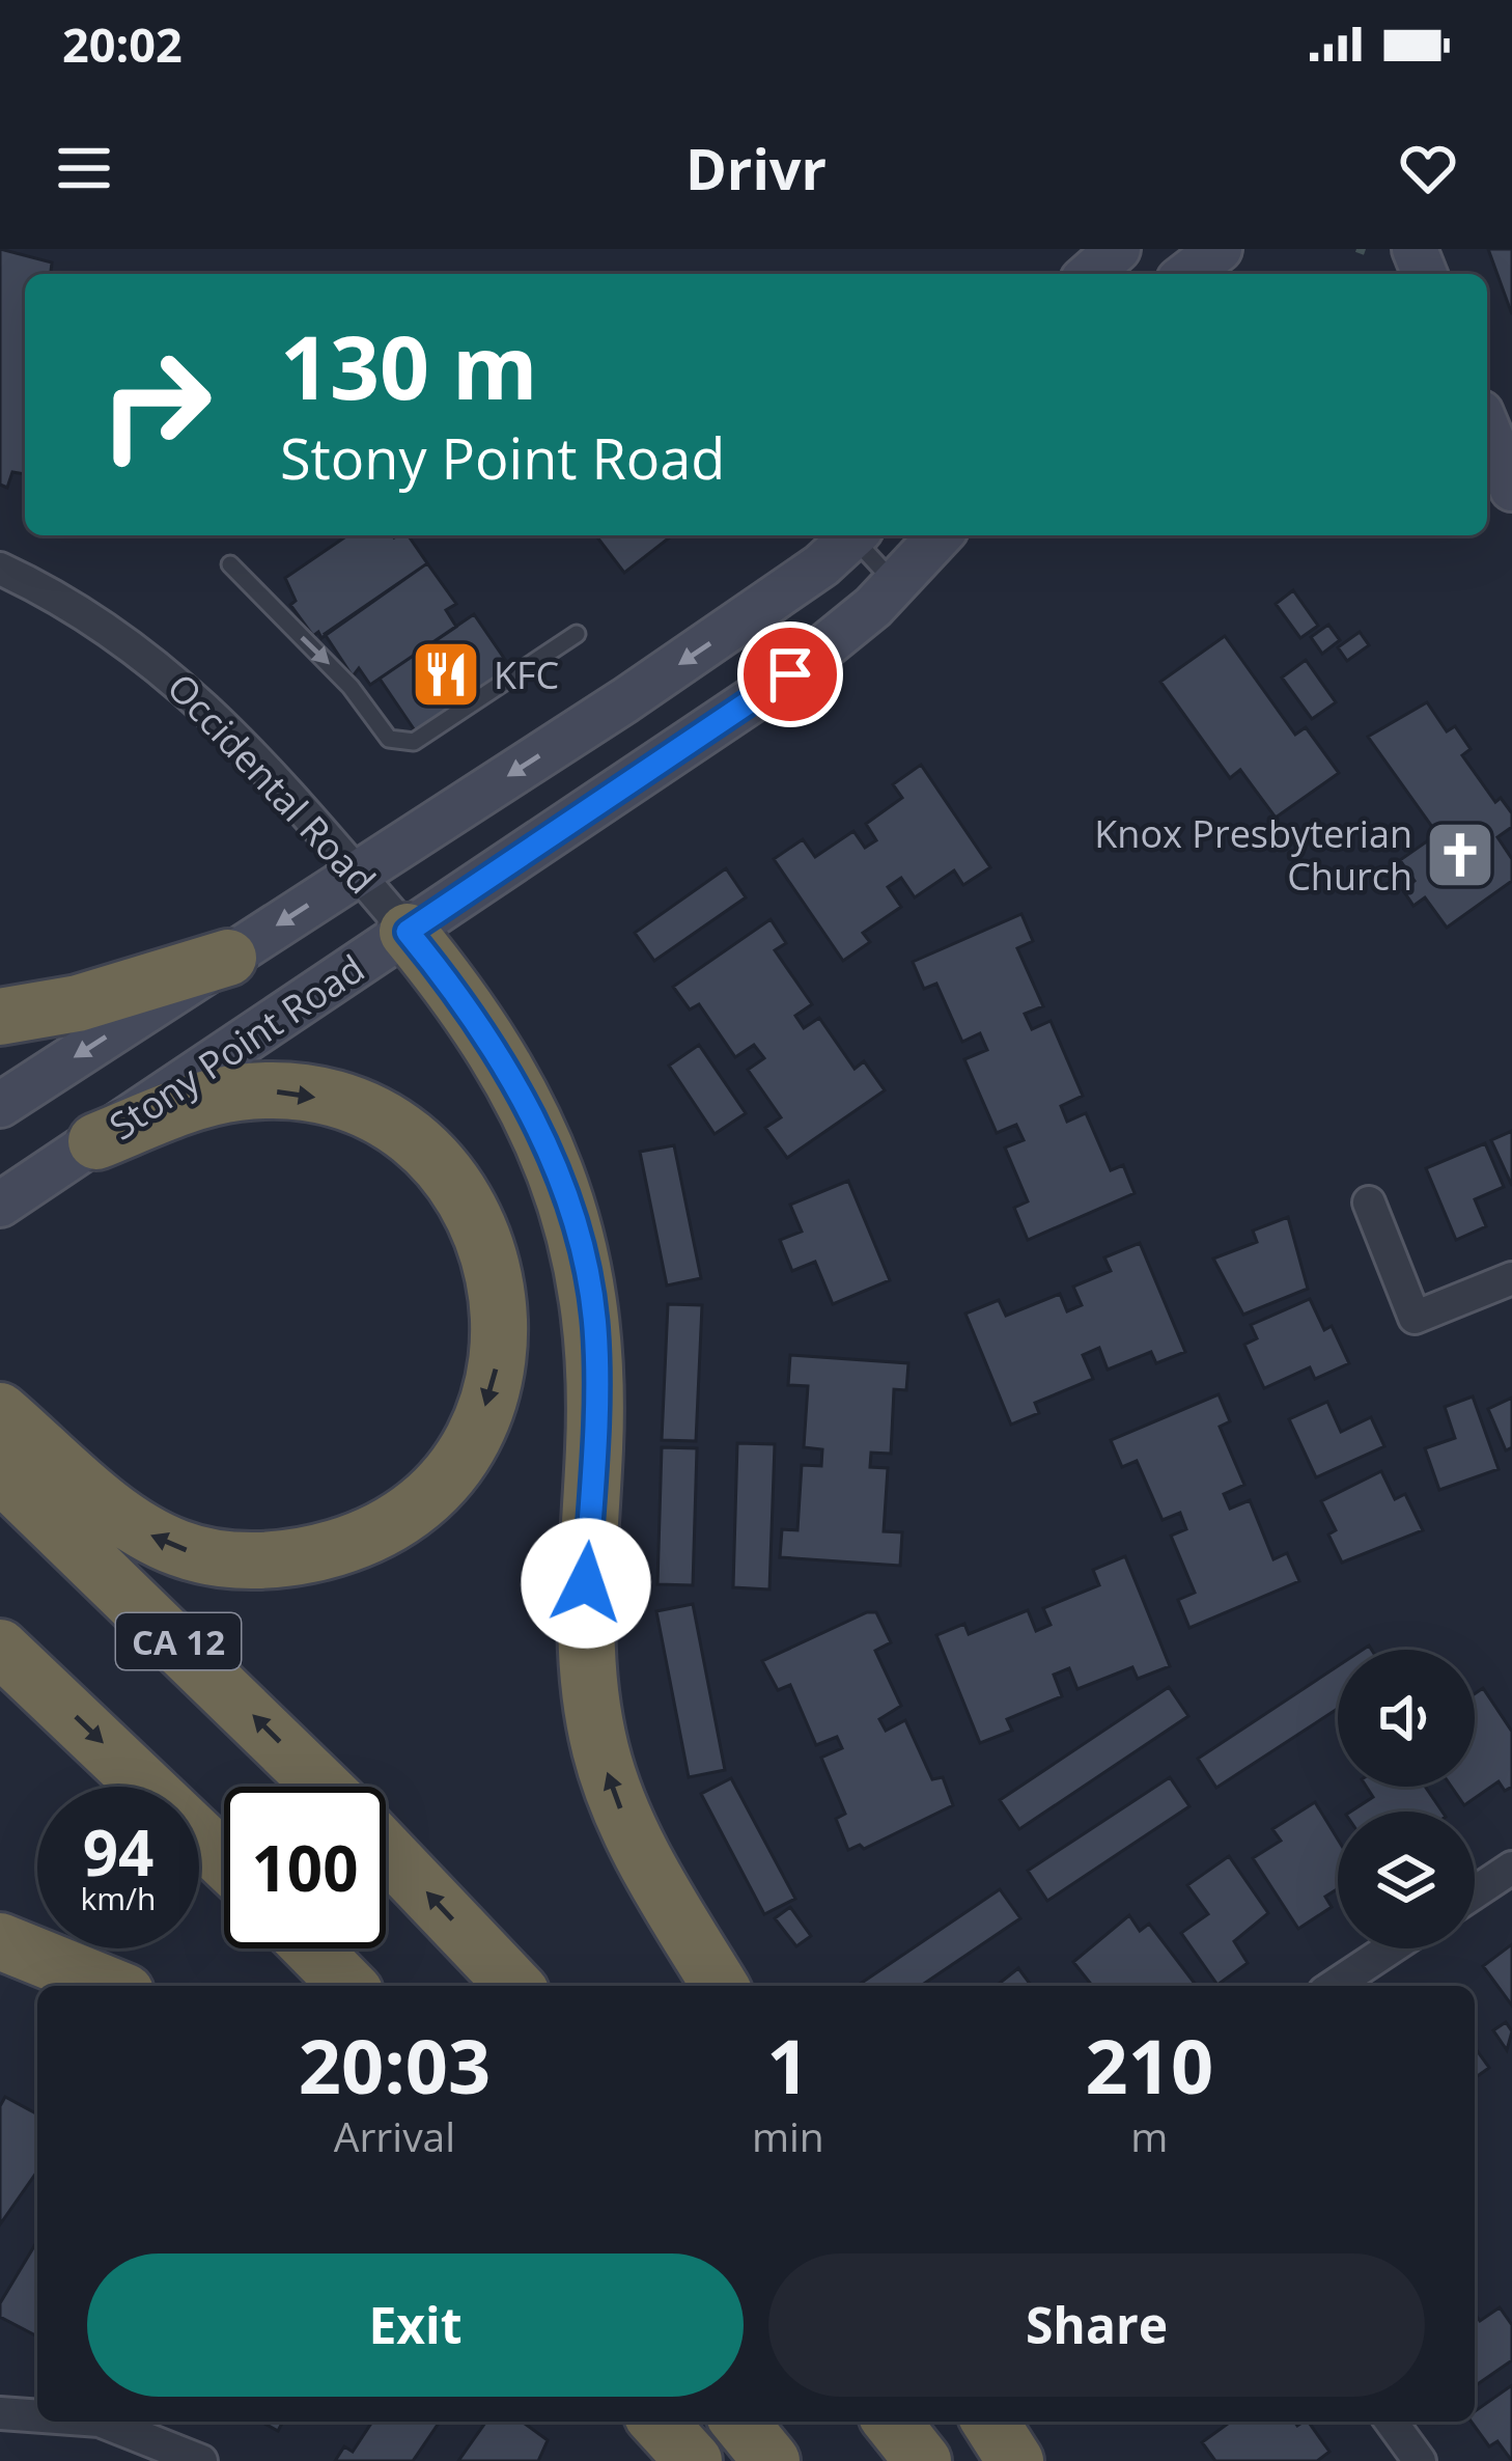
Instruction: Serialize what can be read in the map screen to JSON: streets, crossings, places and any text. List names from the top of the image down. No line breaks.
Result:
{"streets":{"highway":["CA 12"],"main road":["Stony Point Road"],"street":["Occidental Road"]},"crossings":[["Occidental Road","Stony Point Road"]],"places":{"restaurant":["KFC"],"church":["Knox Presbyterian Church"]},"page":{"status":"20:02","header":"Drivr","turn":["130 m","Stony Point Road"],"speed":"94 km/h","limit":"100","eta":["20:03","Arrival","1","min","210","m"],"buttons":["Exit","Share"]}}
